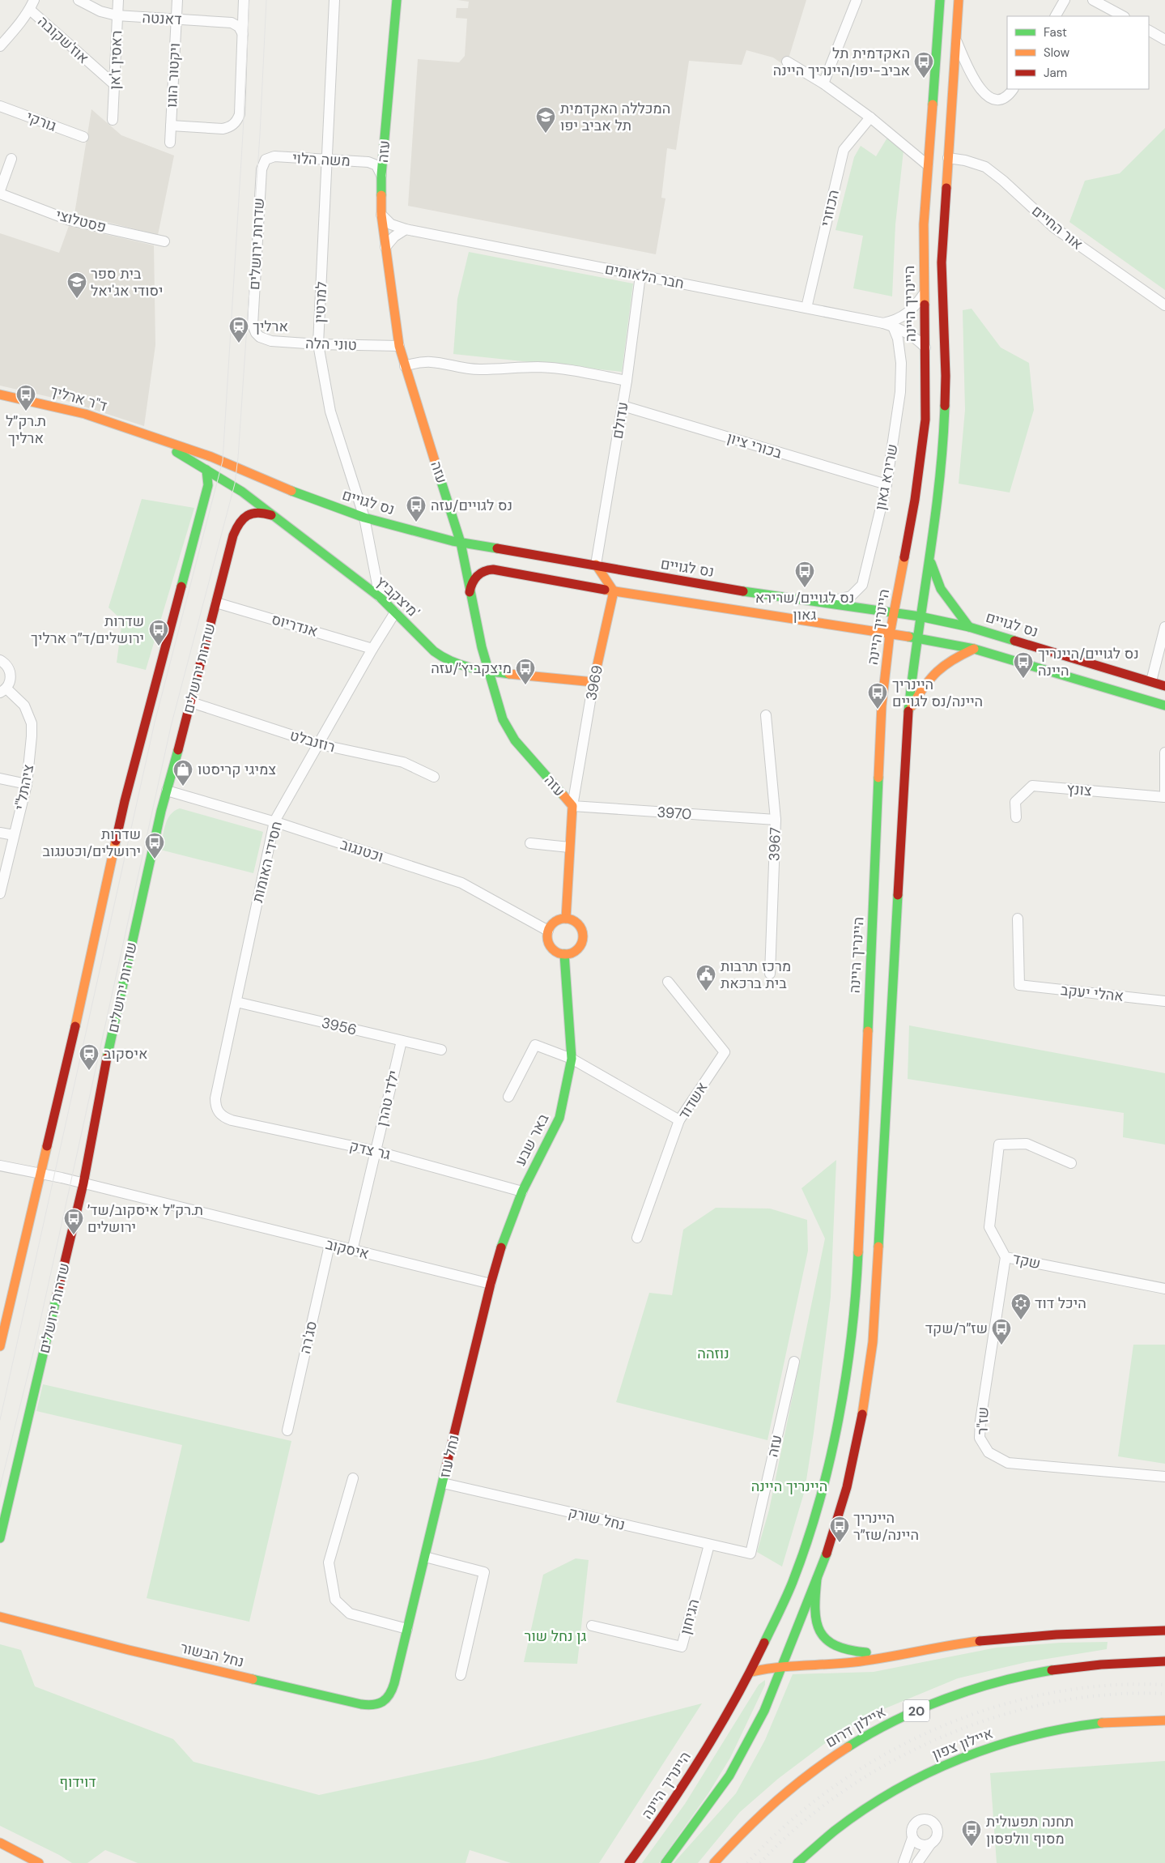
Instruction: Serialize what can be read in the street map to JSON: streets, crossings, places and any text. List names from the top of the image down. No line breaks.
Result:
{"streets":{"main road":["עזה","שדרות ירושלים","היינריך היינה","ד\"ר ארליך","נס לגויים","מיצקביץ'","3969","באר שבע","נחל עוז","נחל הבשור","20","איילון דרום","איילון צפון"],"street":["דאנטה","אוז'שקובה","ראסין ז'אן","ויקטור הוגו","גורקי","משה הלוי","הכוזרי","פסטלוצי","אור החיים","חבר הלאומים","למרטין","טוני הלה","עדולם","בכורי ציון","שרירא גאון","אנדריוס","רוזנבלט","ציהתל\"י","צונץ","3970","3967","וכטנגוב","חסידי האומות","אהלי יעקב","3956","ילדי טהרן","אשדוד","גר צדק","איסקוב","שקד","סג'רה","שז\"ר","נחל שורק","הגיחון"]},"crossings":[["דאנטה","ראסין ז'אן"],["דאנטה","ויקטור הוגו"],["אוז'שקובה","ראסין ז'אן"],["עזה","משה הלוי"],["עזה","חבר הלאומים"],["עזה","טוני הלה"],["עזה","נס לגויים"],["עזה","מיצקביץ'"],["עזה","3969"],["עזה","3970"],["עזה","וכטנגוב"],["עזה","באר שבע"],["עזה","נחל שורק"],["משה הלוי","שדרות ירושלים"],["משה הלוי","למרטין"],["הכוזרי","חבר הלאומים"],["שדרות ירושלים","טוני הלה"],["שדרות ירושלים","מיצקביץ'"],["שדרות ירושלים","אנדריוס"],["שדרות ירושלים","רוזנבלט"],["שדרות ירושלים","וכטנגוב"],["שדרות ירושלים","איסקוב"],["חבר הלאומים","היינריך היינה"],["חבר הלאומים","עדולם"],["חבר הלאומים","שרירא גאון"],["למרטין","טוני הלה"],["למרטין","נס לגויים"],["למרטין","מיצקביץ'"],["היינריך היינה","נס לגויים"],["ד\"ר ארליך","נס לגויים"],["ד\"ר ארליך","מיצקביץ'"],["עדולם","בכורי ציון"],["עדולם","נס לגויים"],["בכורי ציון","שרירא גאון"],["שרירא גאון","נס לגויים"],["מיצקביץ'","3969"],["מיצקביץ'","חסידי האומות"],["אנדריוס","חסידי האומות"],["3969","3970"],["רוזנבלט","חסידי האומות"],["3970","3967"],["וכטנגוב","חסידי האומות"],["וכטנגוב","באר שבע"],["חסידי האומות","3956"],["חסידי האומות","גר צדק"],["3956","ילדי טהרן"],["ילדי טהרן","גר צדק"],["ילדי טהרן","איסקוב"],["באר שבע","גר צדק"],["באר שבע","איסקוב"],["באר שבע","נחל עוז"],["איסקוב","סג'רה"],["איסקוב","נחל עוז"],["שקד","שז\"ר"],["נחל עוז","נחל שורק"],["נחל עוז","נחל הבשור"],["נחל שורק","הגיחון"]],"parks":["נוזהה","היינריך היינה","גן נחל שור","דוידוף"],"places":{"bus stop":["האקדמית תל אביב-יפו/היינריך היינה","ת.רק״ל ארליך","נס לגויים/עזה","נס לגויים/שרירא גאון","שדרות ירושלים/ד״ר ארליך","נס לגויים/היינריך היינה","מיצקביץ׳/עזה","היינריך היינה/נס לגויים","שדרות ירושלים/וכטנגוב","ת.רק״ל איסקוב/שד׳ ירושלים","שז״ר/שקד","היינריך היינה/שז״ר","תחנה תפעולית מסוף וולפסון"],"school or university":["המכללה האקדמית תל אביב יפו","בית ספר יסודי אג'יאל"],"station":["ארליך","איסקוב"],"shop":["צמיגי קריסטו"],"public building":["מרכז תרבות בית ברכאת"],"synagogue":["היכל דוד"]},"legend":["Fast","Slow","Jam"]}
